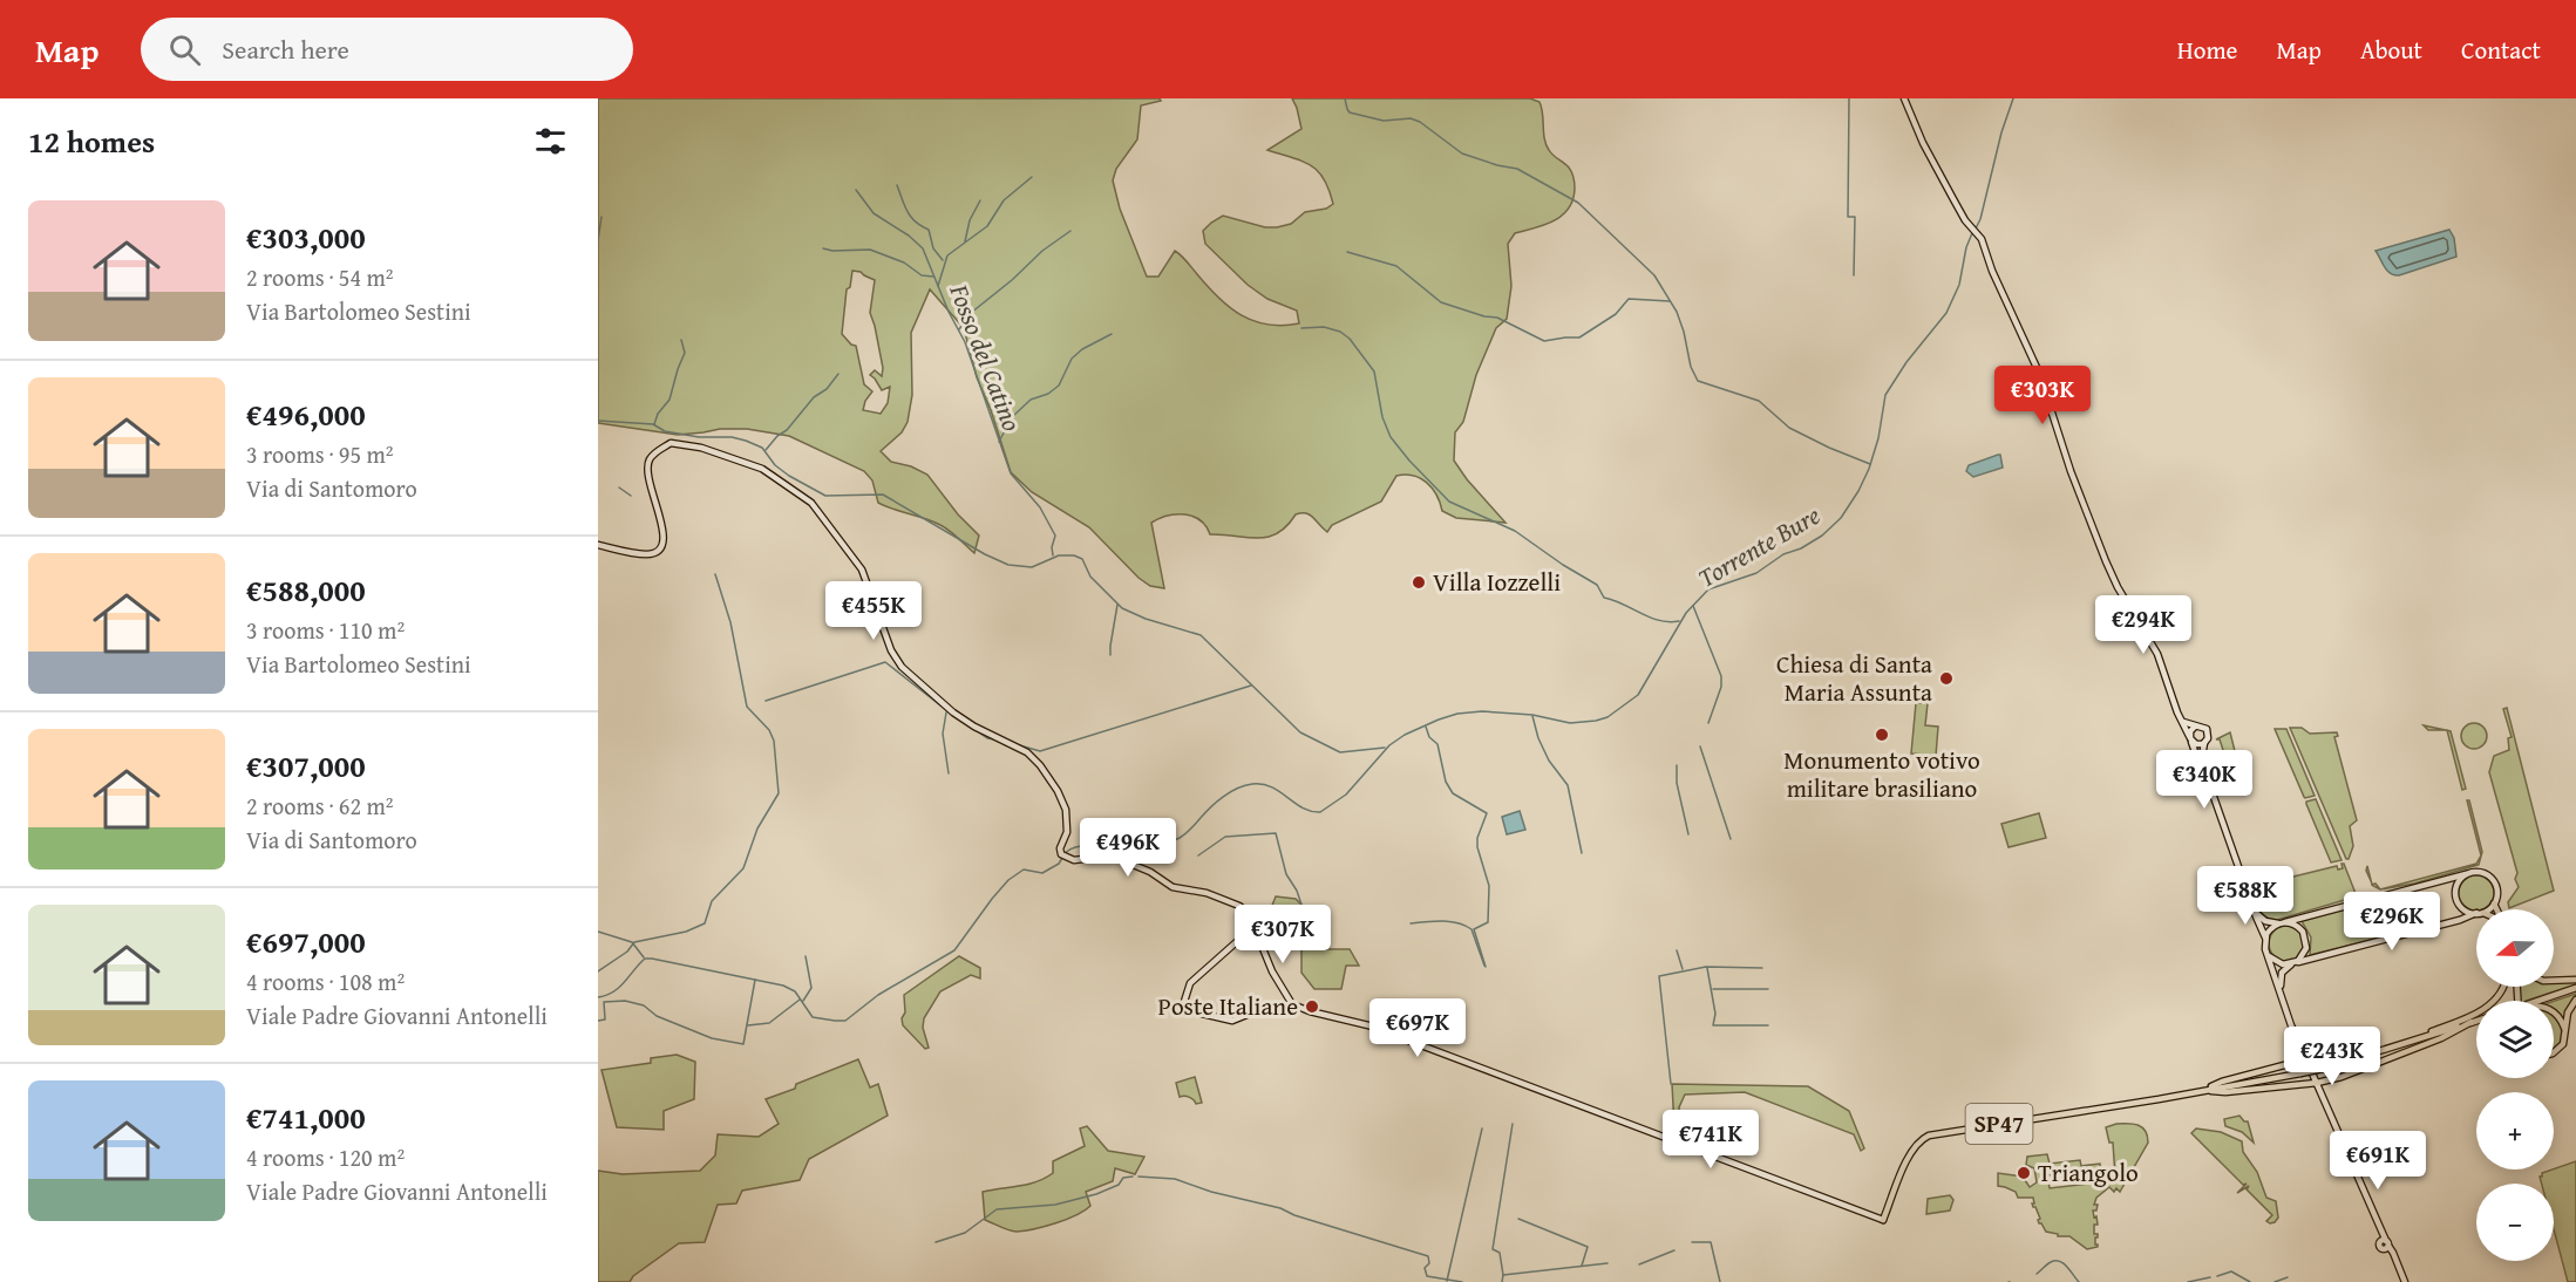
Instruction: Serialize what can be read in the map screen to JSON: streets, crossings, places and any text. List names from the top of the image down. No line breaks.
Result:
{"streets":{"main road":["SP47"]},"water":["Fosso del Catino","Torrente Bure"],"places":["Villa Iozzelli","Chiesa di Santa Maria Assunta","Monumento votivo militare brasiliano","Poste Italiane","Triangolo"],"north":"left","page":{"header":"Map","search":"Search here","nav":["Home","Map","About","Contact"],"heading":"12 homes","list":[{"name":"€303,000","note":"2 rooms · 54 m² · Via Bartolomeo Sestini"},{"name":"€496,000","note":"3 rooms · 95 m² · Via di Santomoro"},{"name":"€588,000","note":"3 rooms · 110 m² · Via Bartolomeo Sestini"},{"name":"€307,000","note":"2 rooms · 62 m² · Via di Santomoro"},{"name":"€697,000","note":"4 rooms · 108 m² · Viale Padre Giovanni Antonelli"},{"name":"€741,000","note":"4 rooms · 120 m² · Viale Padre Giovanni Antonelli"}],"price":["€303K","€455K","€294K","€340K","€496K","€588K","€296K","€307K","€697K","€243K","€741K","€691K"],"map_buttons":["+","−"]}}
